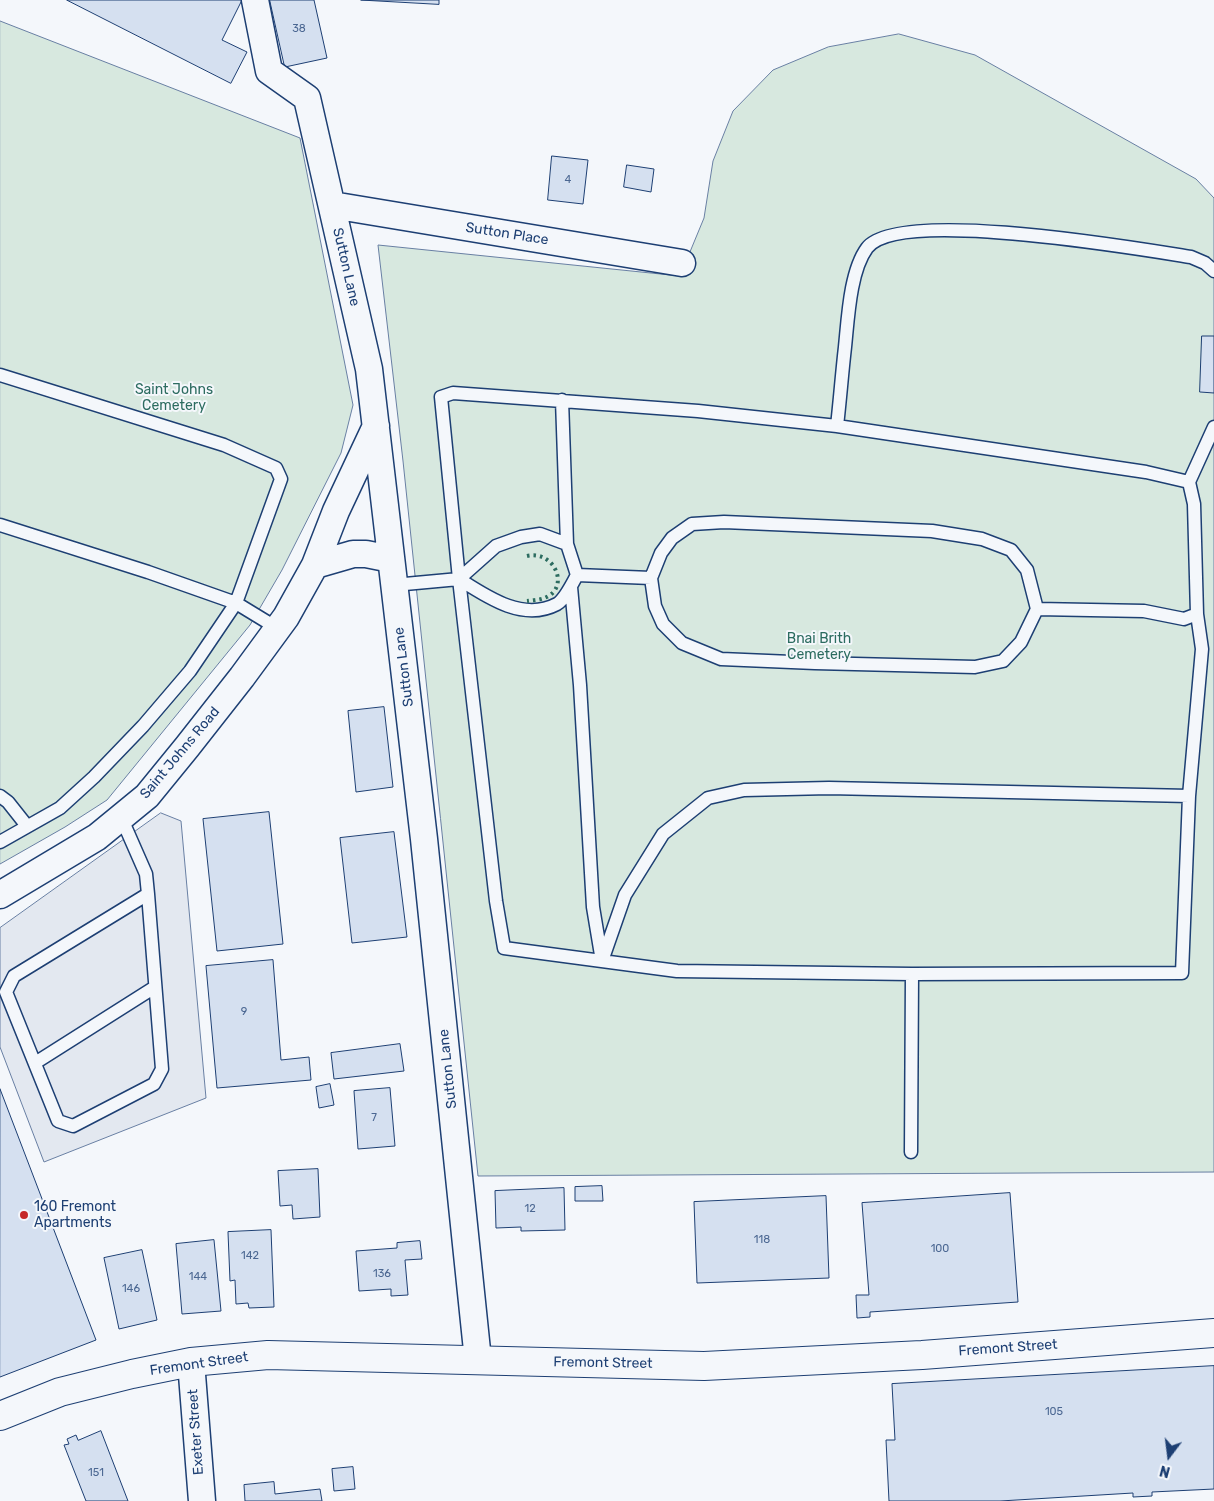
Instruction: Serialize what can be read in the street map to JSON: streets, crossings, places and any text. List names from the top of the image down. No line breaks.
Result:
{"streets":{"street":["Sutton Place","Sutton Lane","Saint Johns Road","Fremont Street","Exeter Street"]},"crossings":[["Sutton Place","Sutton Lane"],["Sutton Lane","Saint Johns Road"],["Sutton Lane","Fremont Street"],["Fremont Street","Exeter Street"]],"parks":["Saint Johns Cemetery","Bnai Brith Cemetery"],"places":["160 Fremont Apartments"],"house_numbers":["38","4","9","7","12","118","100","142","136","144","146","105","151"],"north":"bottom"}
